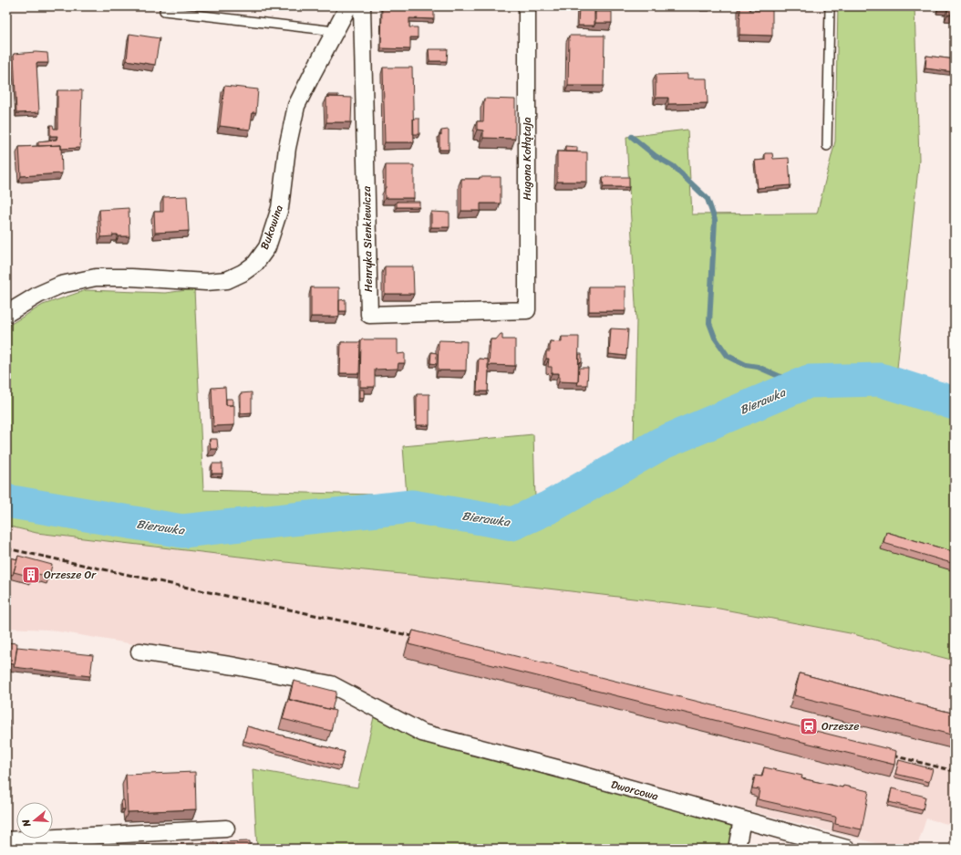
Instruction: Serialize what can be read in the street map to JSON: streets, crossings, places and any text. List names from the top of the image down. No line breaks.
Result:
{"streets":{"street":["Hugona Kołłątaja","Bukowina","Henryka Sienkiewicza","Dworcowa"]},"crossings":[["Hugona Kołłątaja","Henryka Sienkiewicza"]],"water":["Bierawka"],"places":{"building":["Orzesze Or"],"station":["Orzesze"]},"north":"left"}
